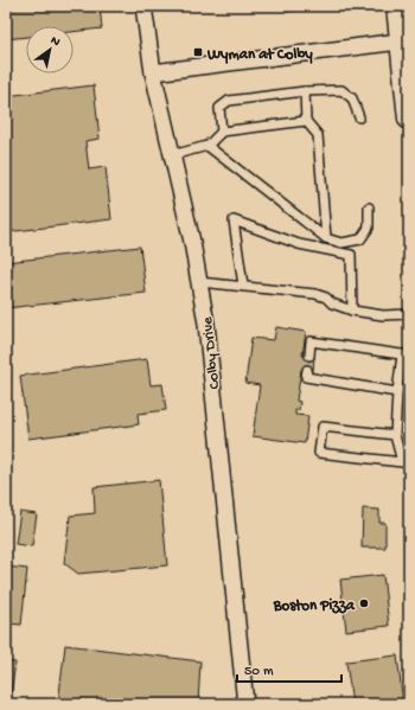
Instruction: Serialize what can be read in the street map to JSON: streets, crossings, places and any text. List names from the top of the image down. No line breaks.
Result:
{"streets":{"street":["Colby Drive"]},"places":{"transit":["Wyman at Colby"],"other":["Boston Pizza"]},"scale_bar":"50 m","north":"top right"}
